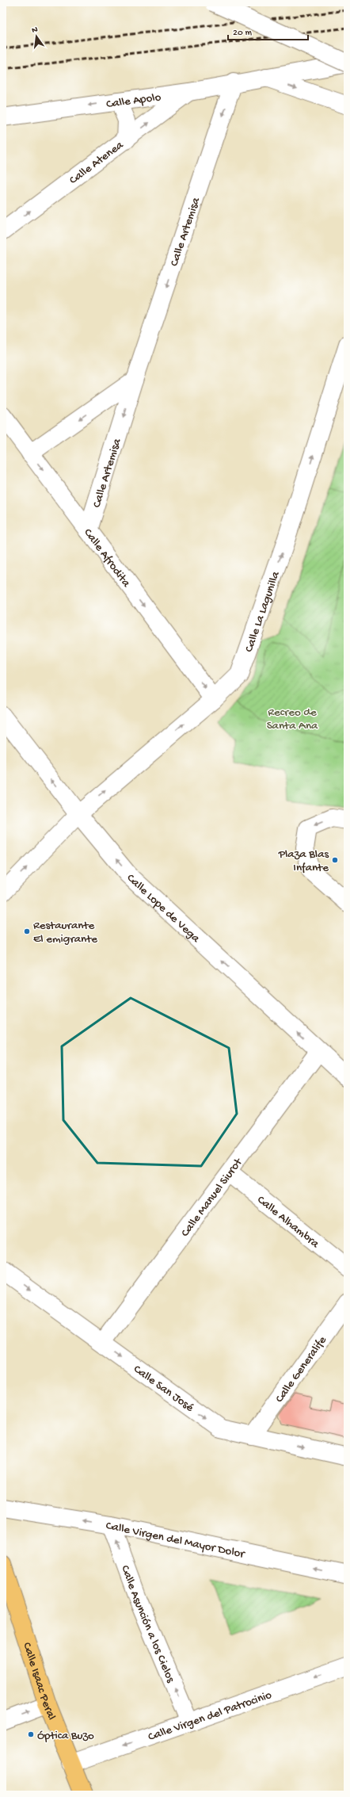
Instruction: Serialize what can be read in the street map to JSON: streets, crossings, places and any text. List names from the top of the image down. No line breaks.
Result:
{"streets":{"main road":["Calle Isaac Peral"],"street":["Calle Apolo","Calle Atenea","Calle Artemisa","Calle Afrodita","Calle La Lagunilla","Calle Lope de Vega","Calle Manuel Siurot","Calle Alhambra","Calle Generalife","Calle San José","Calle Virgen del Mayor Dolor","Calle Asunción a los Cielos","Calle Virgen del Patrocinio"]},"crossings":[["Calle Apolo","Calle Atenea"],["Calle Apolo","Calle Artemisa"],["Calle Artemisa","Calle Afrodita"],["Calle Afrodita","Calle La Lagunilla"],["Calle La Lagunilla","Calle Lope de Vega"],["Calle Lope de Vega","Calle Manuel Siurot"],["Calle Manuel Siurot","Calle Alhambra"],["Calle Manuel Siurot","Calle San José"],["Calle Generalife","Calle San José"],["Calle Virgen del Mayor Dolor","Calle Asunción a los Cielos"],["Calle Asunción a los Cielos","Calle Virgen del Patrocinio"],["Calle Isaac Peral","Calle Virgen del Patrocinio"]],"one_way":["Calle Atenea","Calle Artemisa","Calle Afrodita","Calle La Lagunilla","Calle Lope de Vega","Calle San José","Calle Virgen del Mayor Dolor","Calle Asunción a los Cielos","Calle Virgen del Patrocinio"],"parks":["Recreo de Santa Ana"],"places":["Plaza Blas Infante","Restaurante El emigrante","Óptica Buzo"],"scale_bar":"20 m","north":"top"}
